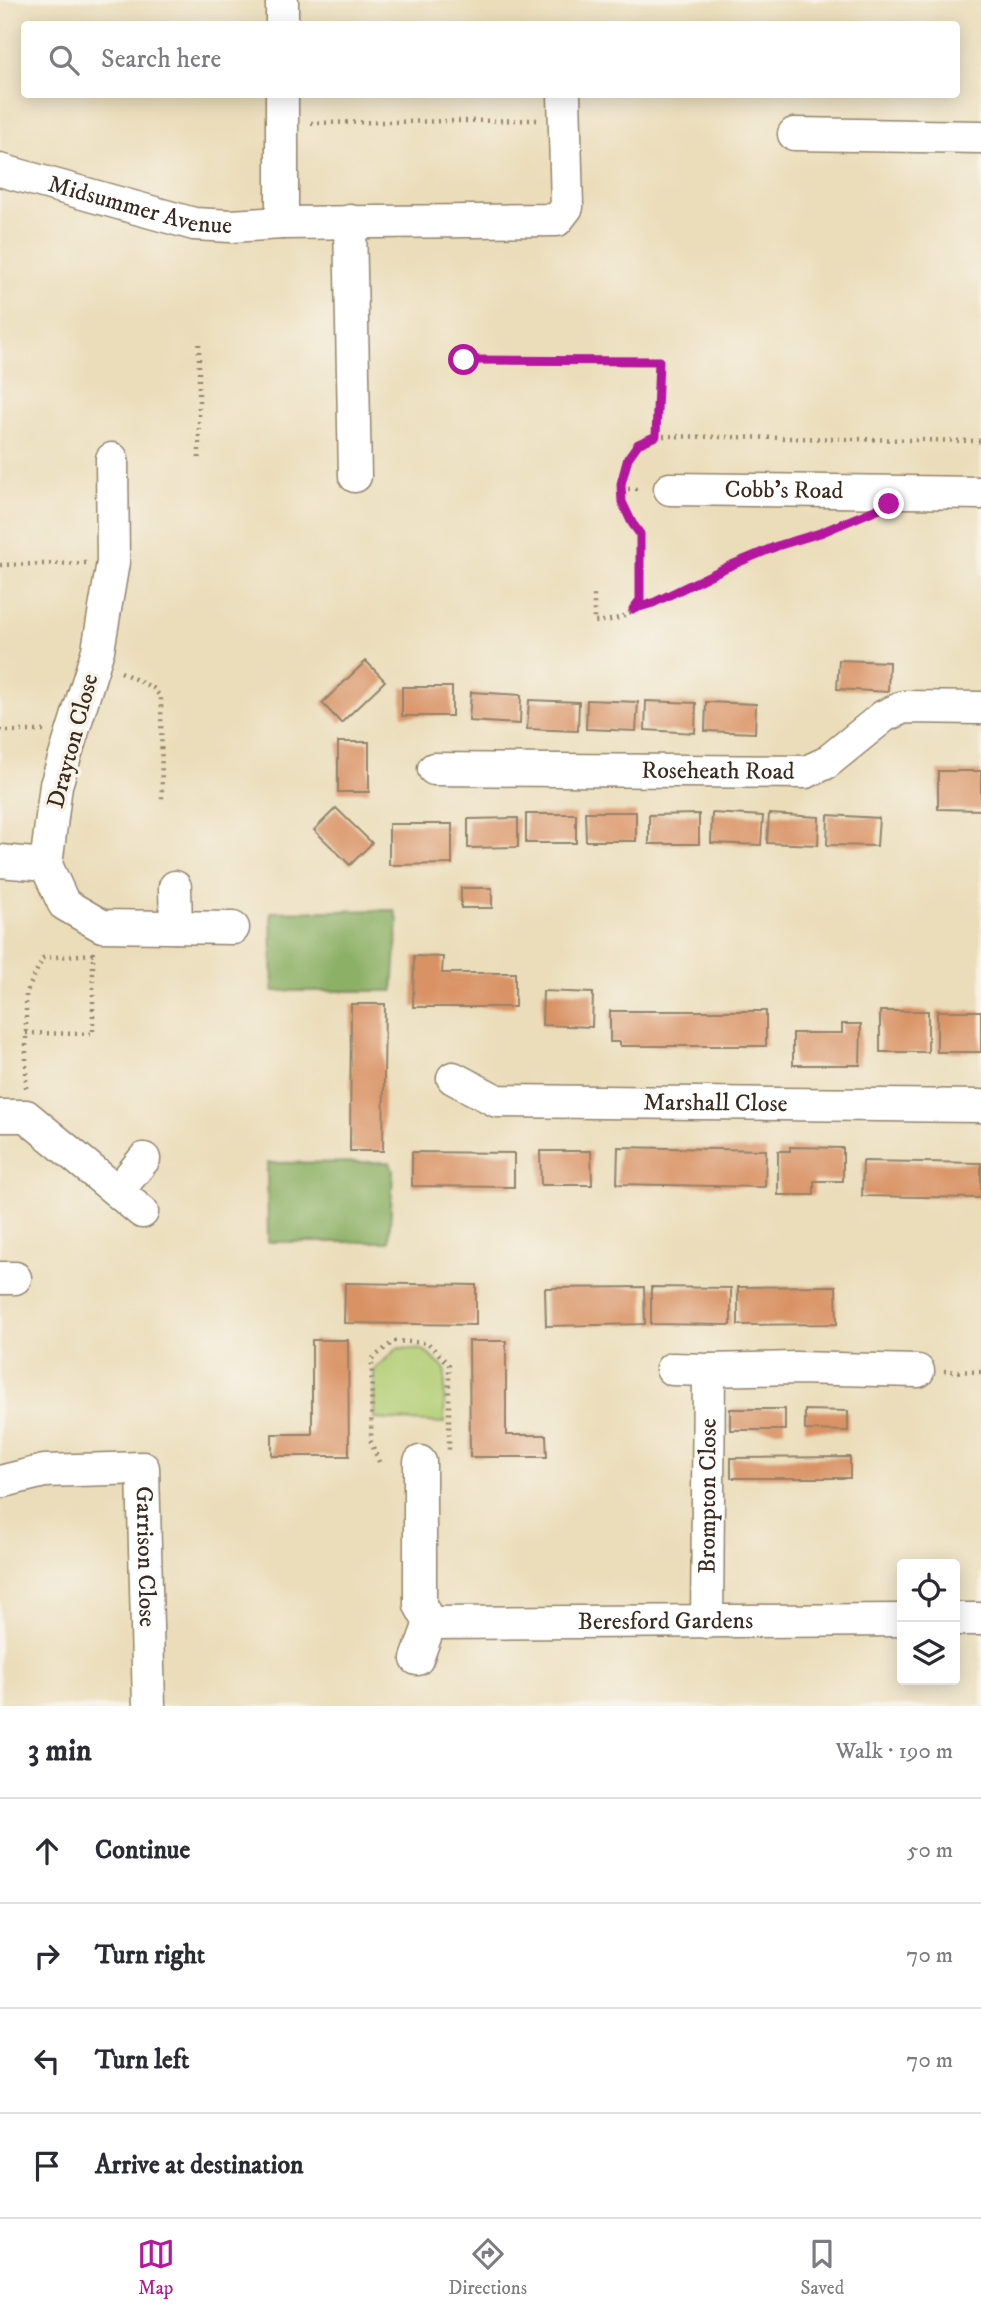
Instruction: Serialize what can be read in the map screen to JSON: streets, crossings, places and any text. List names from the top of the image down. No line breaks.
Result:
{"streets":{"street":["Midsummer Avenue","Cobb's Road","Drayton Close","Roseheath Road","Marshall Close","Brompton Close","Garrison Close","Beresford Gardens"]},"crossings":[["Brompton Close","Beresford Gardens"]],"page":{"search":"Search here","heading":["3 min","Walk · 190 m"],"list":[["Continue","50 m"],["Turn right","70 m"],["Turn left","70 m"],"Arrive at destination"],"nav":["Map","Directions","Saved"]}}
